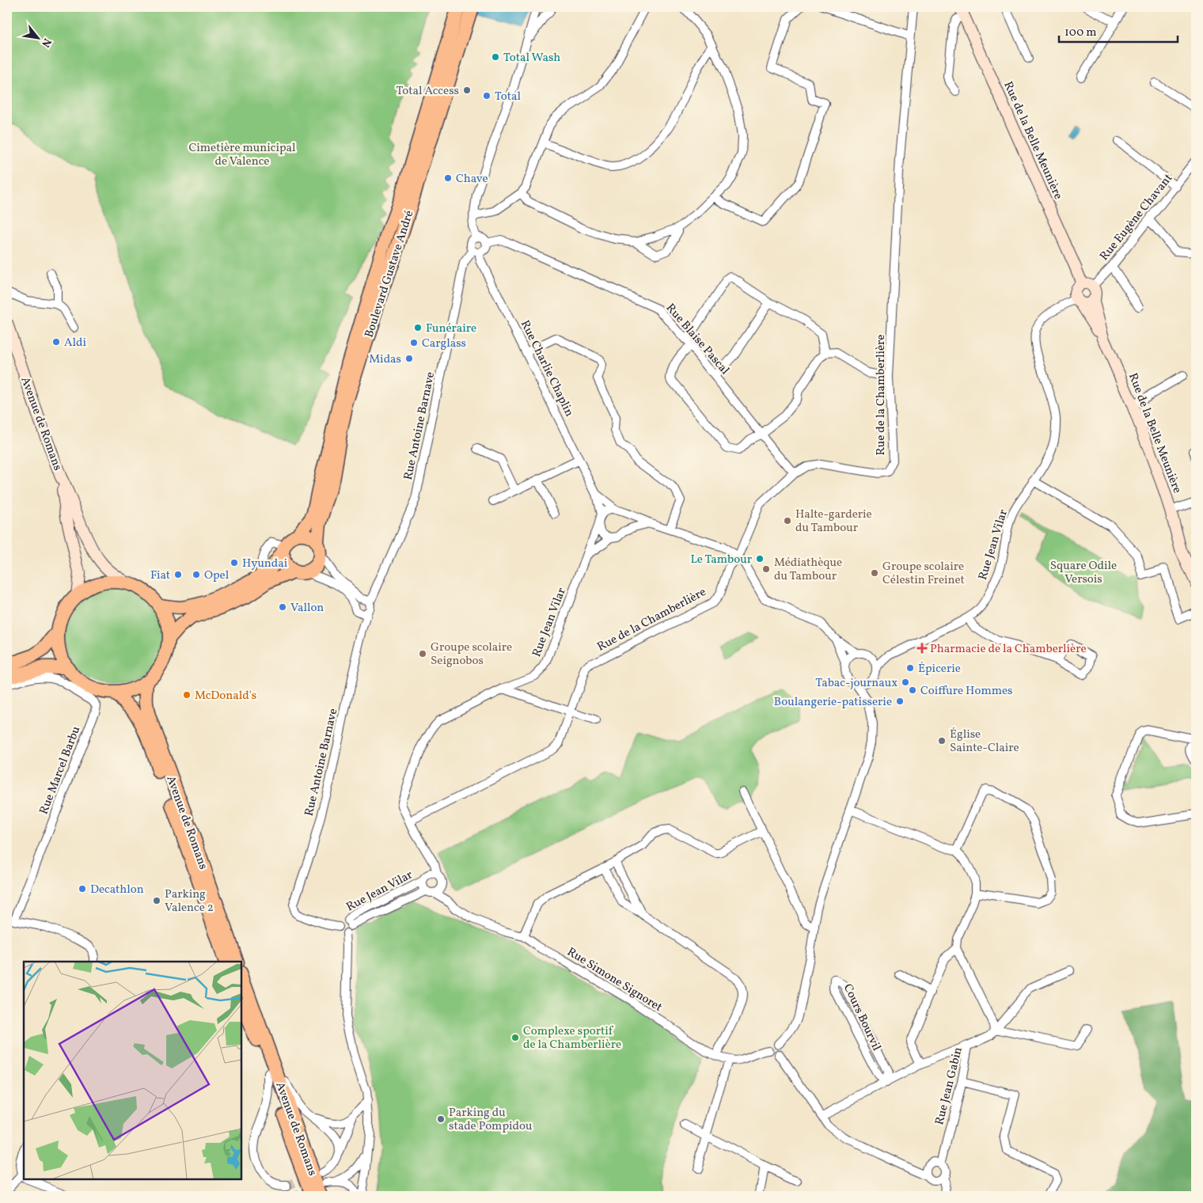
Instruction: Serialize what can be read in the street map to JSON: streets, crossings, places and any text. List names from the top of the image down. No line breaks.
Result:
{"streets":{"main road":["Boulevard Gustave André","Avenue de Romans"],"street":["Rue de la Belle Meunière","Rue Eugène Chavant","Rue Blaise Pascal","Rue Charlie Chaplin","Rue de la Chamberlière","Rue Antoine Barnave","Rue Jean Vilar","Rue Marcel Barbu","Rue Simone Signoret","Cours Bourvil","Rue Jean Gabin"]},"crossings":[["Rue de la Belle Meunière","Rue Eugène Chavant"],["Rue de la Belle Meunière","Rue Jean Vilar"],["Rue Eugène Chavant","Rue Jean Vilar"],["Boulevard Gustave André","Avenue de Romans"],["Rue Blaise Pascal","Rue Charlie Chaplin"],["Rue Blaise Pascal","Rue de la Chamberlière"],["Rue Blaise Pascal","Rue Antoine Barnave"],["Rue Charlie Chaplin","Rue Antoine Barnave"],["Rue Charlie Chaplin","Rue Jean Vilar"],["Rue de la Chamberlière","Rue Jean Vilar"],["Rue Antoine Barnave","Rue Jean Vilar"],["Rue Jean Vilar","Rue Simone Signoret"]],"parks":["Cimetière municipal de Valence","Square Odile Versois"],"places":{"other":["Total Wash","Total Access","Total","Chave","Funéraire","Aldi","Carglass","Midas","Halte-garderie du Tambour","Le Tambour","Hyundai","Médiathèque du Tambour","Groupe scolaire Célestin Freinet","Fiat","Opel","Vallon","Groupe scolaire Seignobos","Épicerie","Tabac-journaux","Coiffure Hommes","McDonald's","Boulangerie-patisserie","Église Sainte-Claire","Decathlon","Parking Valence 2","Complexe sportif de la Chamberlière","Parking du stade Pompidou"],"health":["Pharmacie de la Chamberlière"]},"scale_bar":"100 m","north":"bottom right"}
